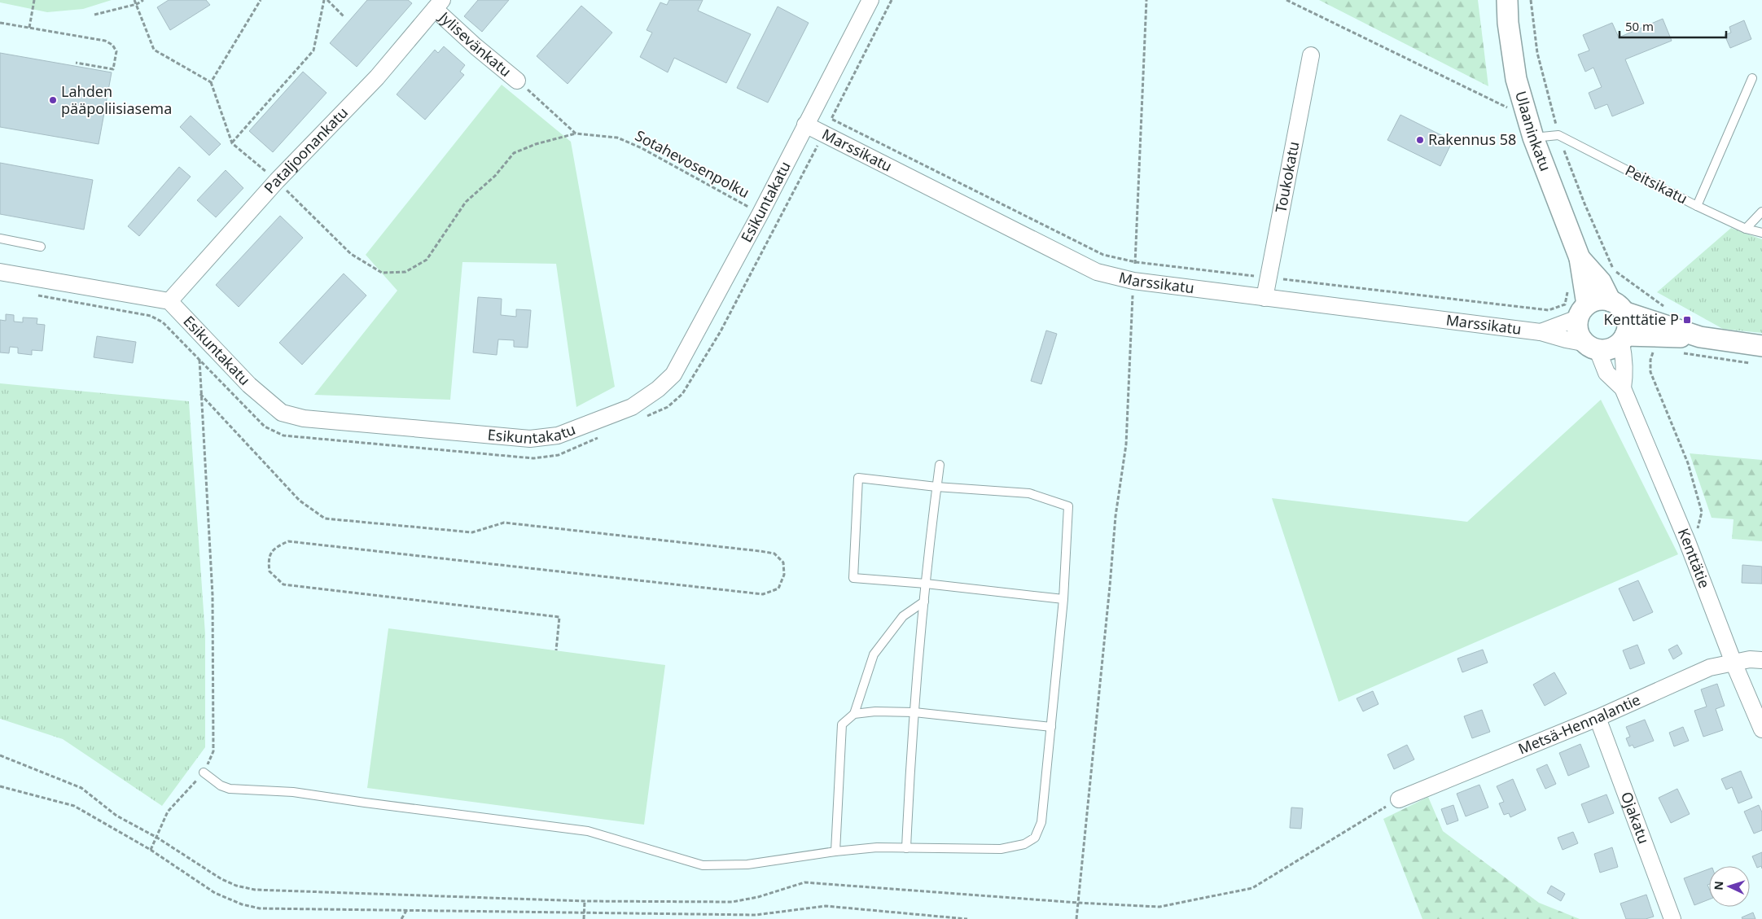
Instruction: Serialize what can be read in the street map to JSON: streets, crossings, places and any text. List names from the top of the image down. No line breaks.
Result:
{"streets":{"street":["Jylisevänkatu","Ulaaninkatu","Pataljoonankatu","Marssikatu","Toukokatu","Esikuntakatu","Kenttätie","Metsä-Hennalantie","Ojakatu"],"lane":["Peitsikatu"],"path":["Sotahevosenpolku"]},"crossings":[["Jylisevänkatu","Pataljoonankatu"],["Pataljoonankatu","Esikuntakatu"],["Marssikatu","Toukokatu"],["Marssikatu","Esikuntakatu"],["Sotahevosenpolku","Esikuntakatu"],["Kenttätie","Metsä-Hennalantie"],["Metsä-Hennalantie","Ojakatu"]],"places":{"other":["Lahden pääpoliisiasema","Rakennus 58"],"transit":["Kenttätie P"]},"scale_bar":"50 m","north":"left"}
